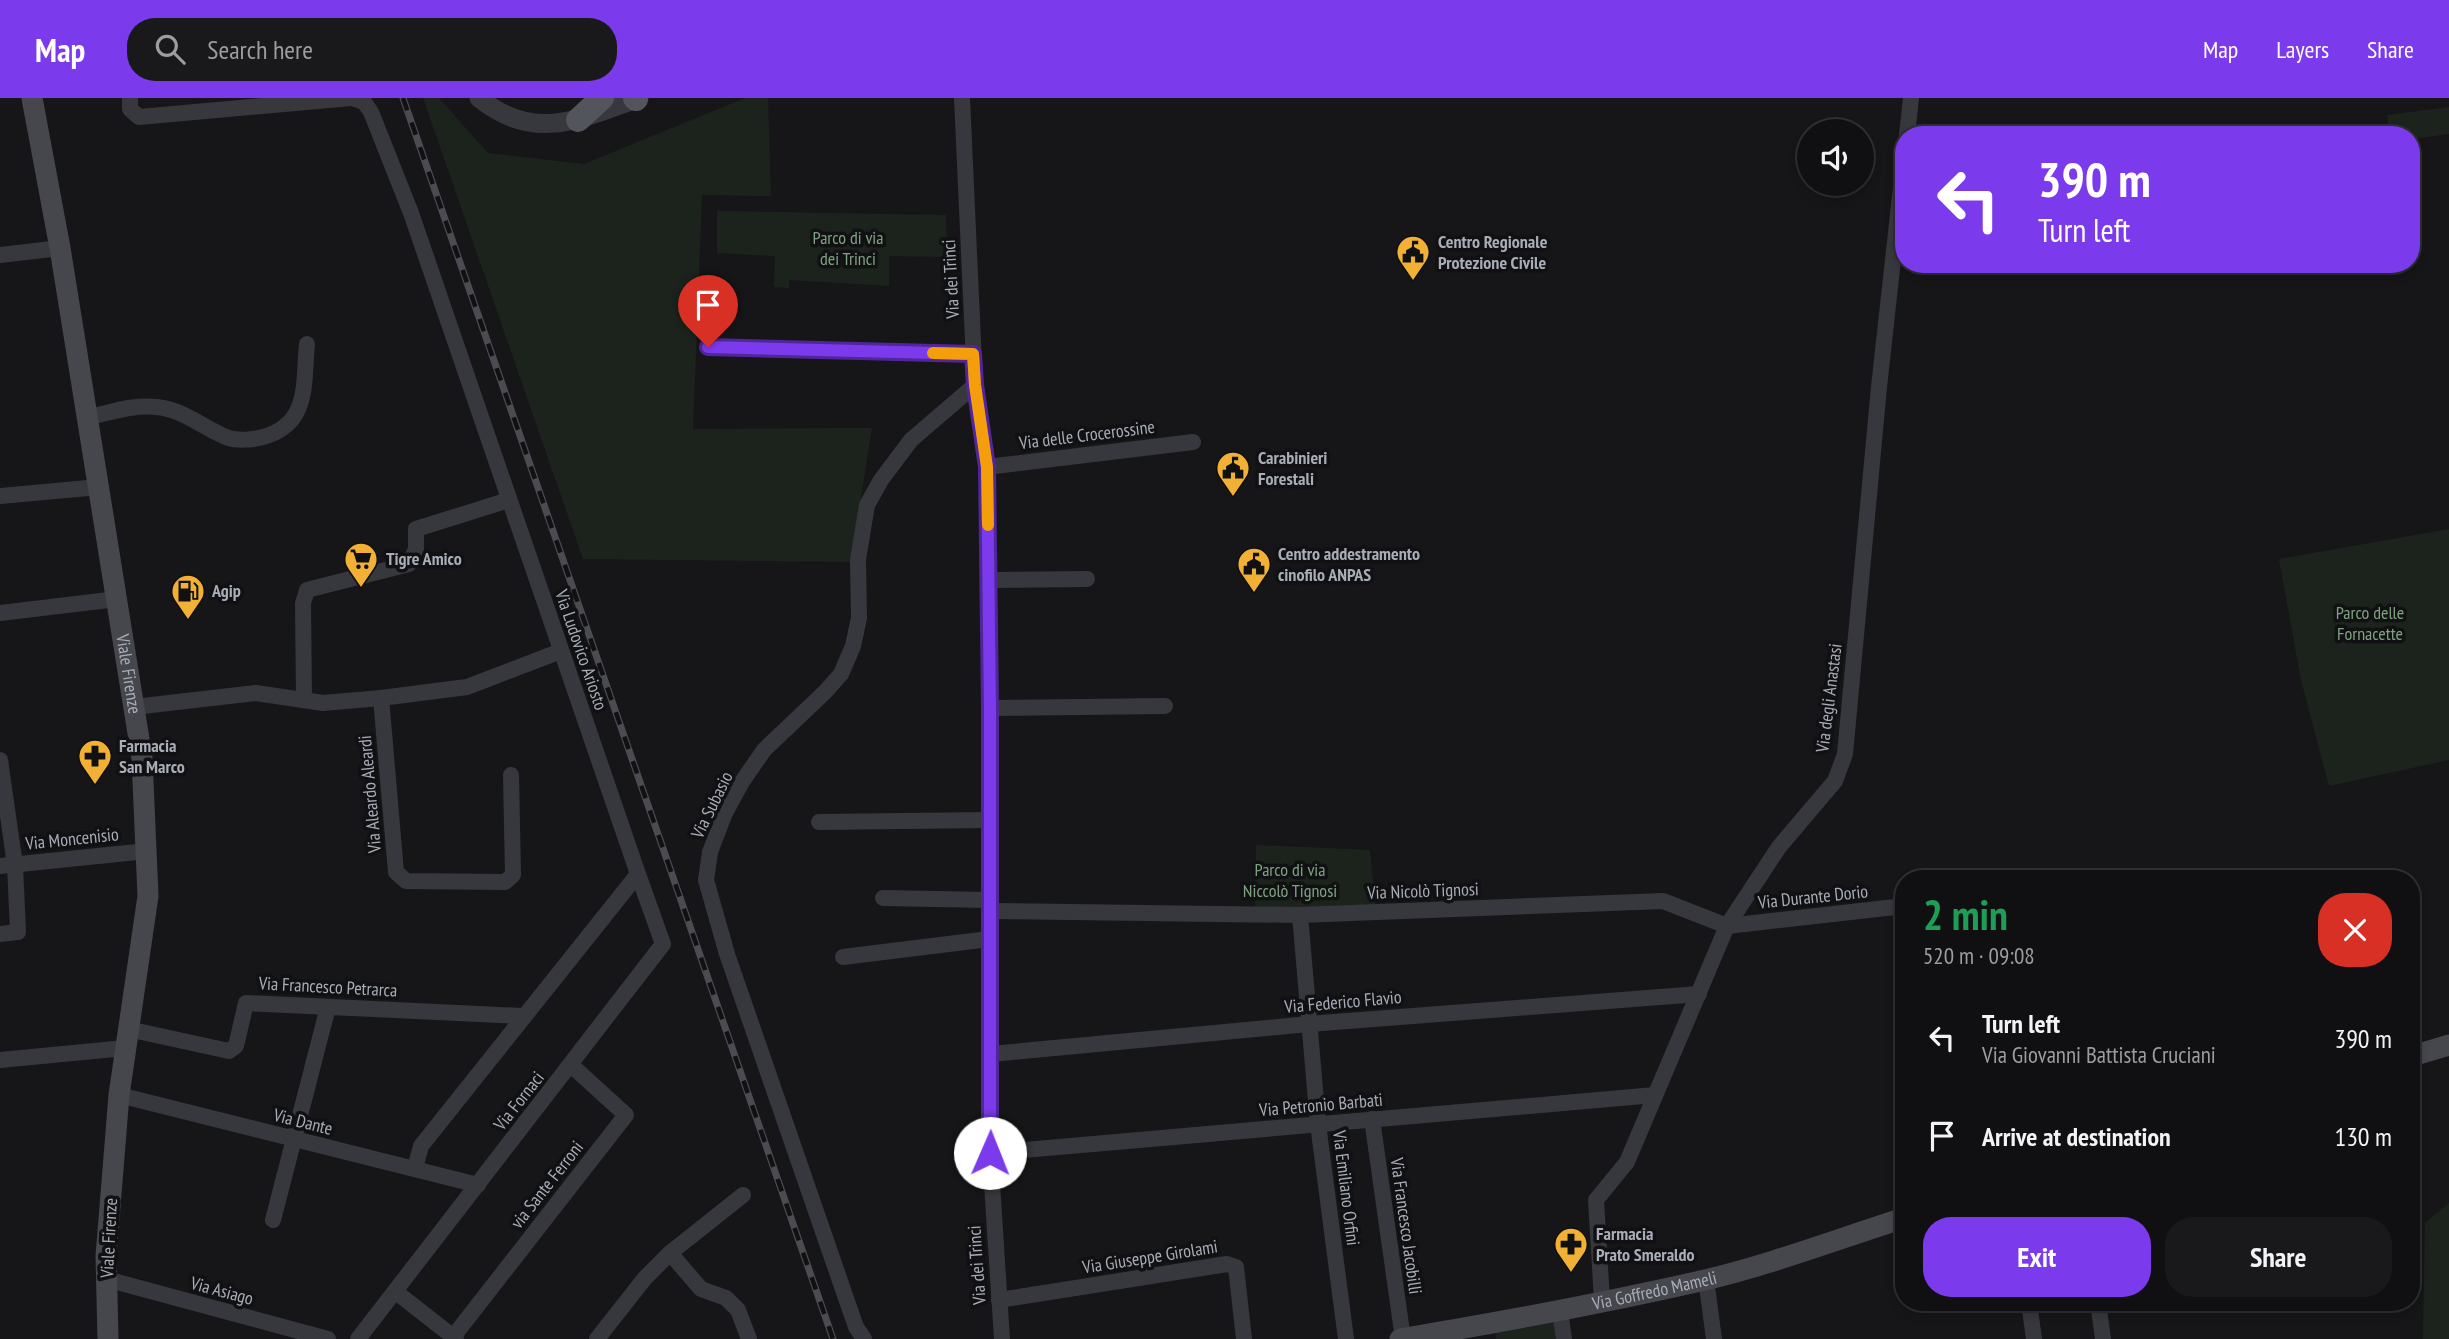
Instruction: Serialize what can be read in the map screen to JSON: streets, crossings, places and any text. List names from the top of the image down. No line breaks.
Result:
{"streets":{"main road":["Viale Firenze","Via Goffredo Mameli"],"street":["Via dei Trinci","Via delle Crocerossine","Via Ludovico Ariosto","Via degli Anastasi","Via Aleardo Aleardi","Via Subasio","Via Moncenisio","Via Nicolò Tignosi","Via Durante Dorio","Via Francesco Petrarca","Via Federico Flavio","Via Fornaci","Via Petronio Barbati","Via Dante","via Sante Ferroni","Via Emiliano Orfini","Via Francesco Jacobilli","Via Giuseppe Girolami","Via Asiago"]},"crossings":[["Via dei Trinci","Via delle Crocerossine"],["Via dei Trinci","Via Subasio"],["Via dei Trinci","Via Nicolò Tignosi"],["Via dei Trinci","Via Federico Flavio"],["Via dei Trinci","Via Petronio Barbati"],["Via dei Trinci","Via Giuseppe Girolami"],["Via Ludovico Ariosto","Via Fornaci"],["Viale Firenze","Via Moncenisio"],["Viale Firenze","Via Francesco Petrarca"],["Viale Firenze","Via Dante"],["Viale Firenze","Via Asiago"],["Via degli Anastasi","Via Nicolò Tignosi"],["Via degli Anastasi","Via Durante Dorio"],["Via degli Anastasi","Via Federico Flavio"],["Via degli Anastasi","Via Petronio Barbati"],["Via degli Anastasi","Via Goffredo Mameli"],["Via Nicolò Tignosi","Via Durante Dorio"],["Via Nicolò Tignosi","Via Emiliano Orfini"],["Via Federico Flavio","Via Emiliano Orfini"],["Via Fornaci","Via Dante"],["Via Fornaci","via Sante Ferroni"],["Via Petronio Barbati","Via Emiliano Orfini"],["Via Petronio Barbati","Via Francesco Jacobilli"],["Via Francesco Jacobilli","Via Goffredo Mameli"]],"parks":["Parco di via dei Trinci","Parco delle Fornacette","Parco di via Niccolò Tignosi"],"places":{"public building":["Centro Regionale Protezione Civile","Carabinieri Forestali","Centro addestramento cinofilo ANPAS"],"supermarket":["Tigre Amico"],"fuel station":["Agip"],"pharmacy":["Farmacia San Marco","Farmacia Prato Smeraldo"]},"page":{"header":"Map","search":"Search here","nav":["Map","Layers","Share"],"turn":["390 m","Turn left"],"heading":["2 min","520 m · 09:08"],"list":[{"name":"Turn left","note":"Via Giovanni Battista Cruciani","value":"390 m"},{"name":"Arrive at destination","value":"130 m"}],"buttons":["Exit","Share"]}}
